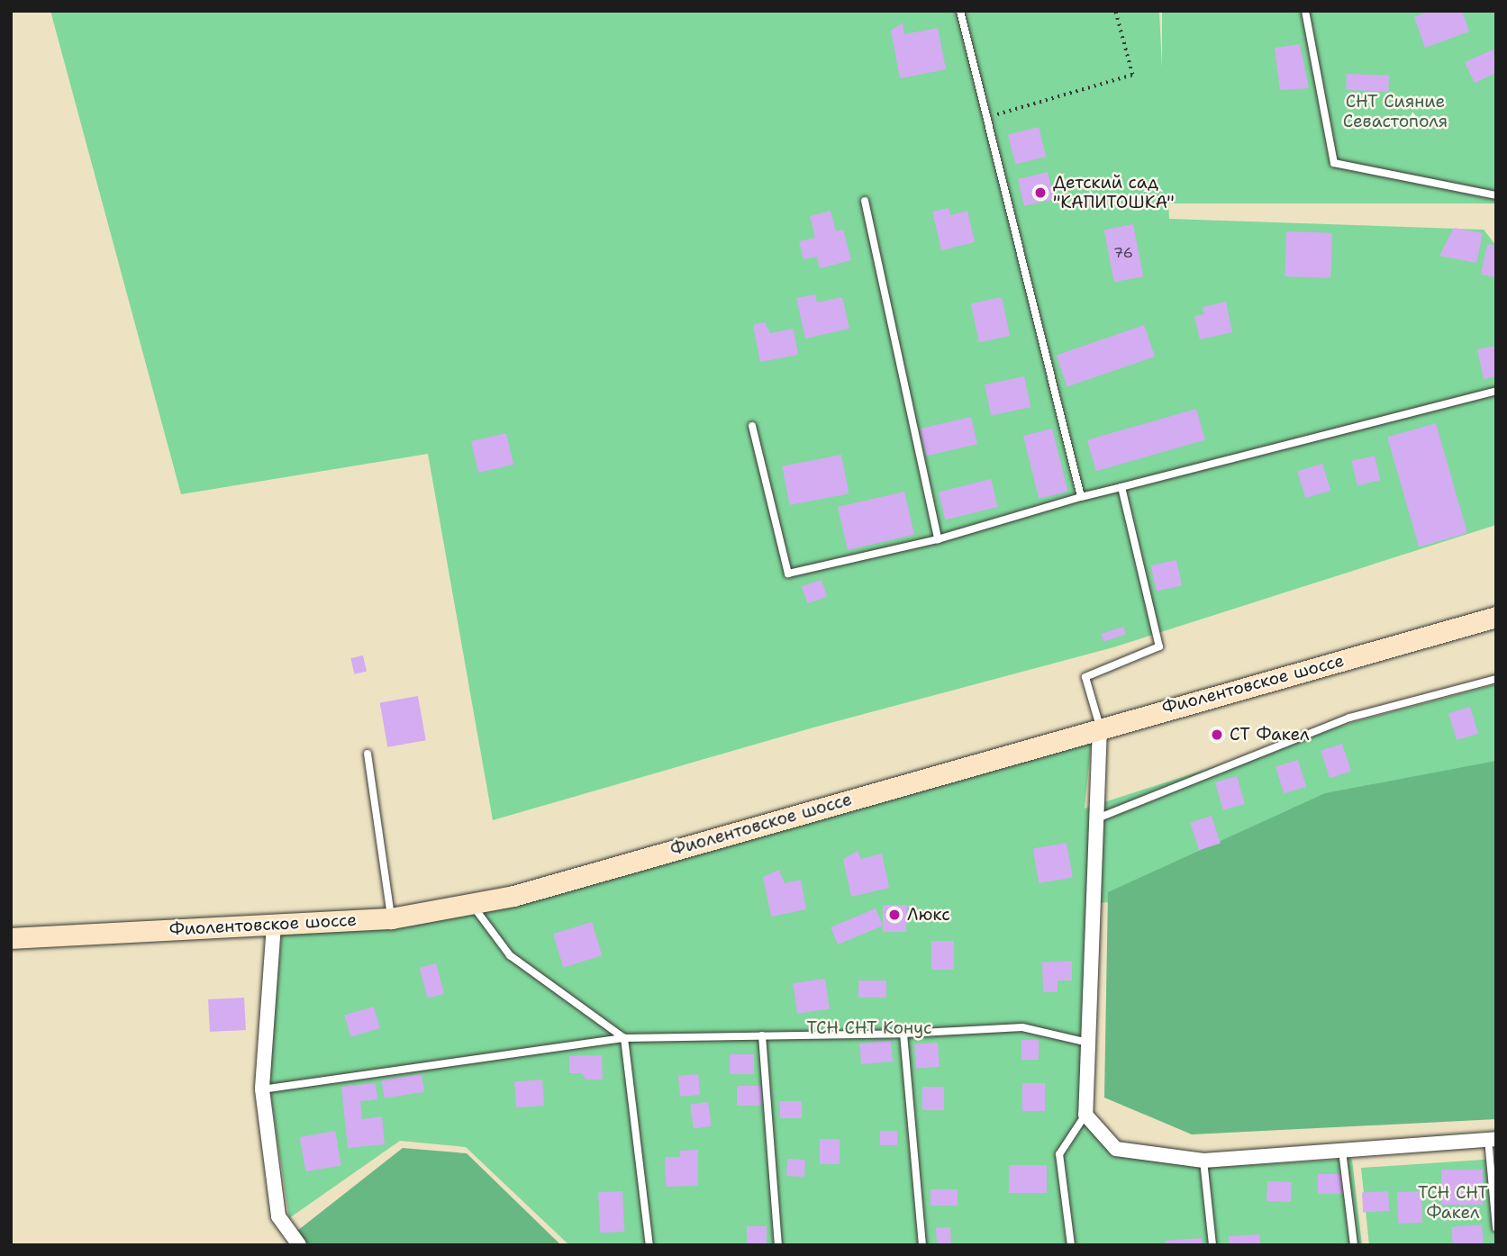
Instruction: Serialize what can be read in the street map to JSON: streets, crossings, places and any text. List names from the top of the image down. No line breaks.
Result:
{"streets":{"main road":["Фиолентовское шоссе"]},"parks":["СНТ Сияние Севастополя","ТСН СНТ Конус","ТСН СНТ Факел"],"places":["Детский сад \"КАПИТОШКА\"","СТ Факел","Люкс"],"house_numbers":["76"]}
